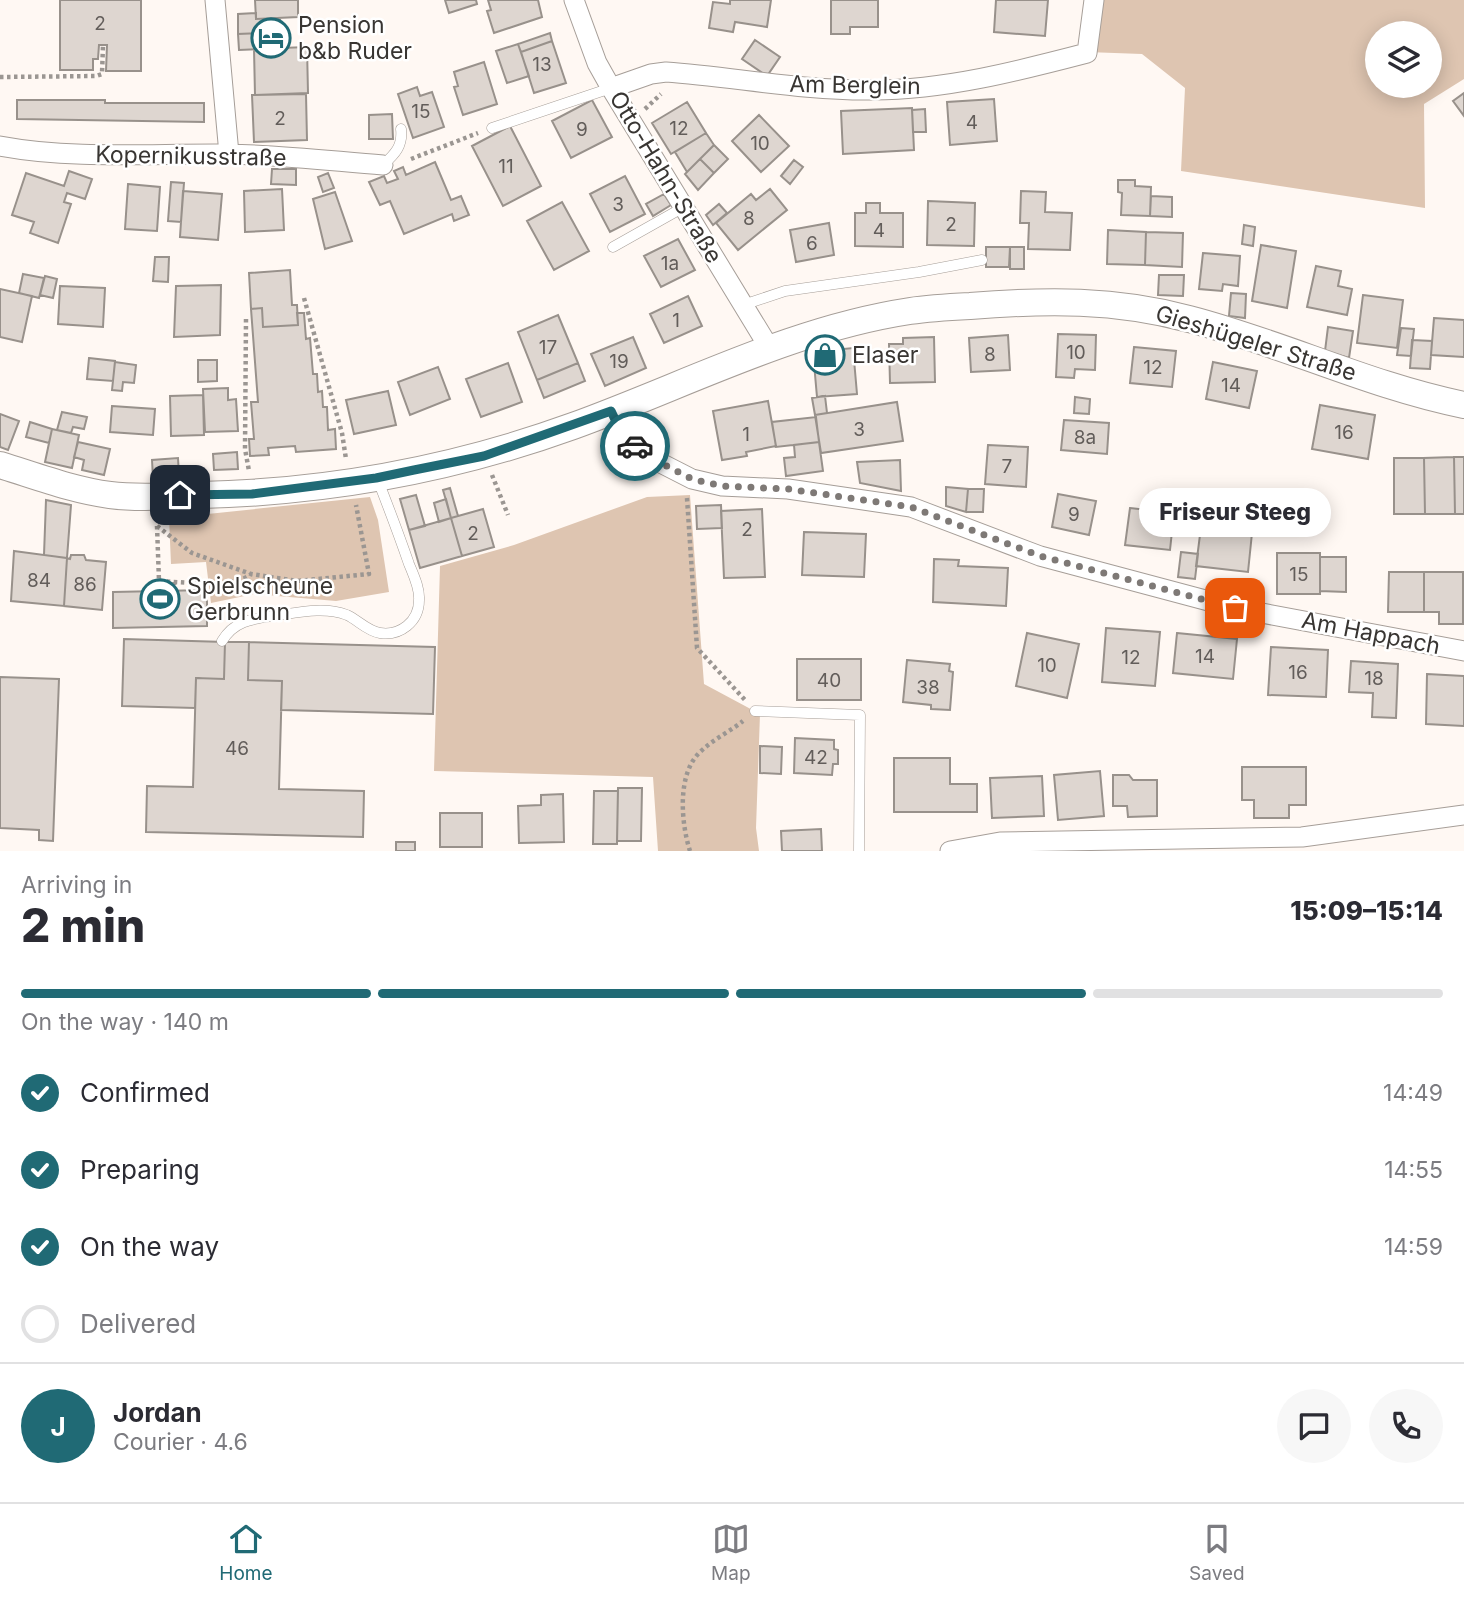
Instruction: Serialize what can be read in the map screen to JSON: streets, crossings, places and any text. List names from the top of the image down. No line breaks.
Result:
{"streets":{"street":["Am Berglein","Kopernikusstraße","Otto-Hahn-Straße","Gieshügeler Straße","Am Happach"]},"crossings":[["Am Berglein","Otto-Hahn-Straße"],["Otto-Hahn-Straße","Gieshügeler Straße"],["Gieshügeler Straße","Am Happach"]],"places":{"hotel":["Pension b&b Ruder"],"shop":["Elaser"],"sports":["Spielscheune Gerbrunn"],"other":["Friseur Steeg"]},"house_numbers":["2","13","15","2","4","12","9","10","11","3","8","2","4","6","1a","1","17","10","8","19","12","14","3","16","1","8a","7","9","2","2","15","84","86","14","12","10","16","18","40","38","46","42"],"page":{"bubble":"Friseur Steeg","heading":["2 min","Arriving in","15:09–15:14"],"panel":["Jordan","Courier · 4.6"],"bar":"On the way · 140 m","list":[["Confirmed","14:49"],["Preparing","14:55"],["On the way","14:59"],"Delivered"],"round":"J","tabs":["Home","Map","Saved"]}}
